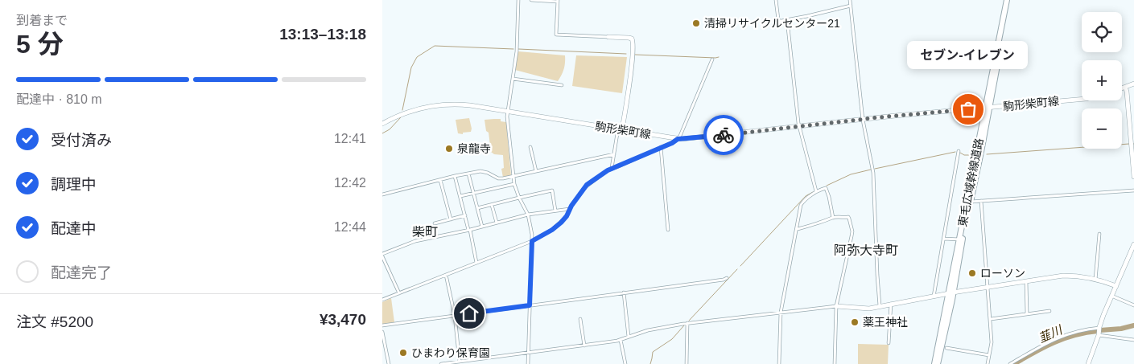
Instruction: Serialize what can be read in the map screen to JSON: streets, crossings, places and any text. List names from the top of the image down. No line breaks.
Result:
{"streets":{"highway":["東毛広域幹線道路"],"main road":["駒形柴町線"]},"crossings":[["駒形柴町線","東毛広域幹線道路"]],"districts":["柴町","阿弥大寺町"],"water":["韮川"],"places":["清掃リサイクルセンター21","セブン-イレブン","泉龍寺","ローソン","薬王神社","ひまわり保育園"],"page":{"heading":["5 分","到着まで","13:13–13:18"],"panel":["注文 #5200","¥3,470"],"map_buttons":["+","−"],"bubble":"セブン-イレブン","bar":"配達中 · 810 m","list":[["受付済み","12:41"],["調理中","12:42"],["配達中","12:44"],"配達完了"]}}
